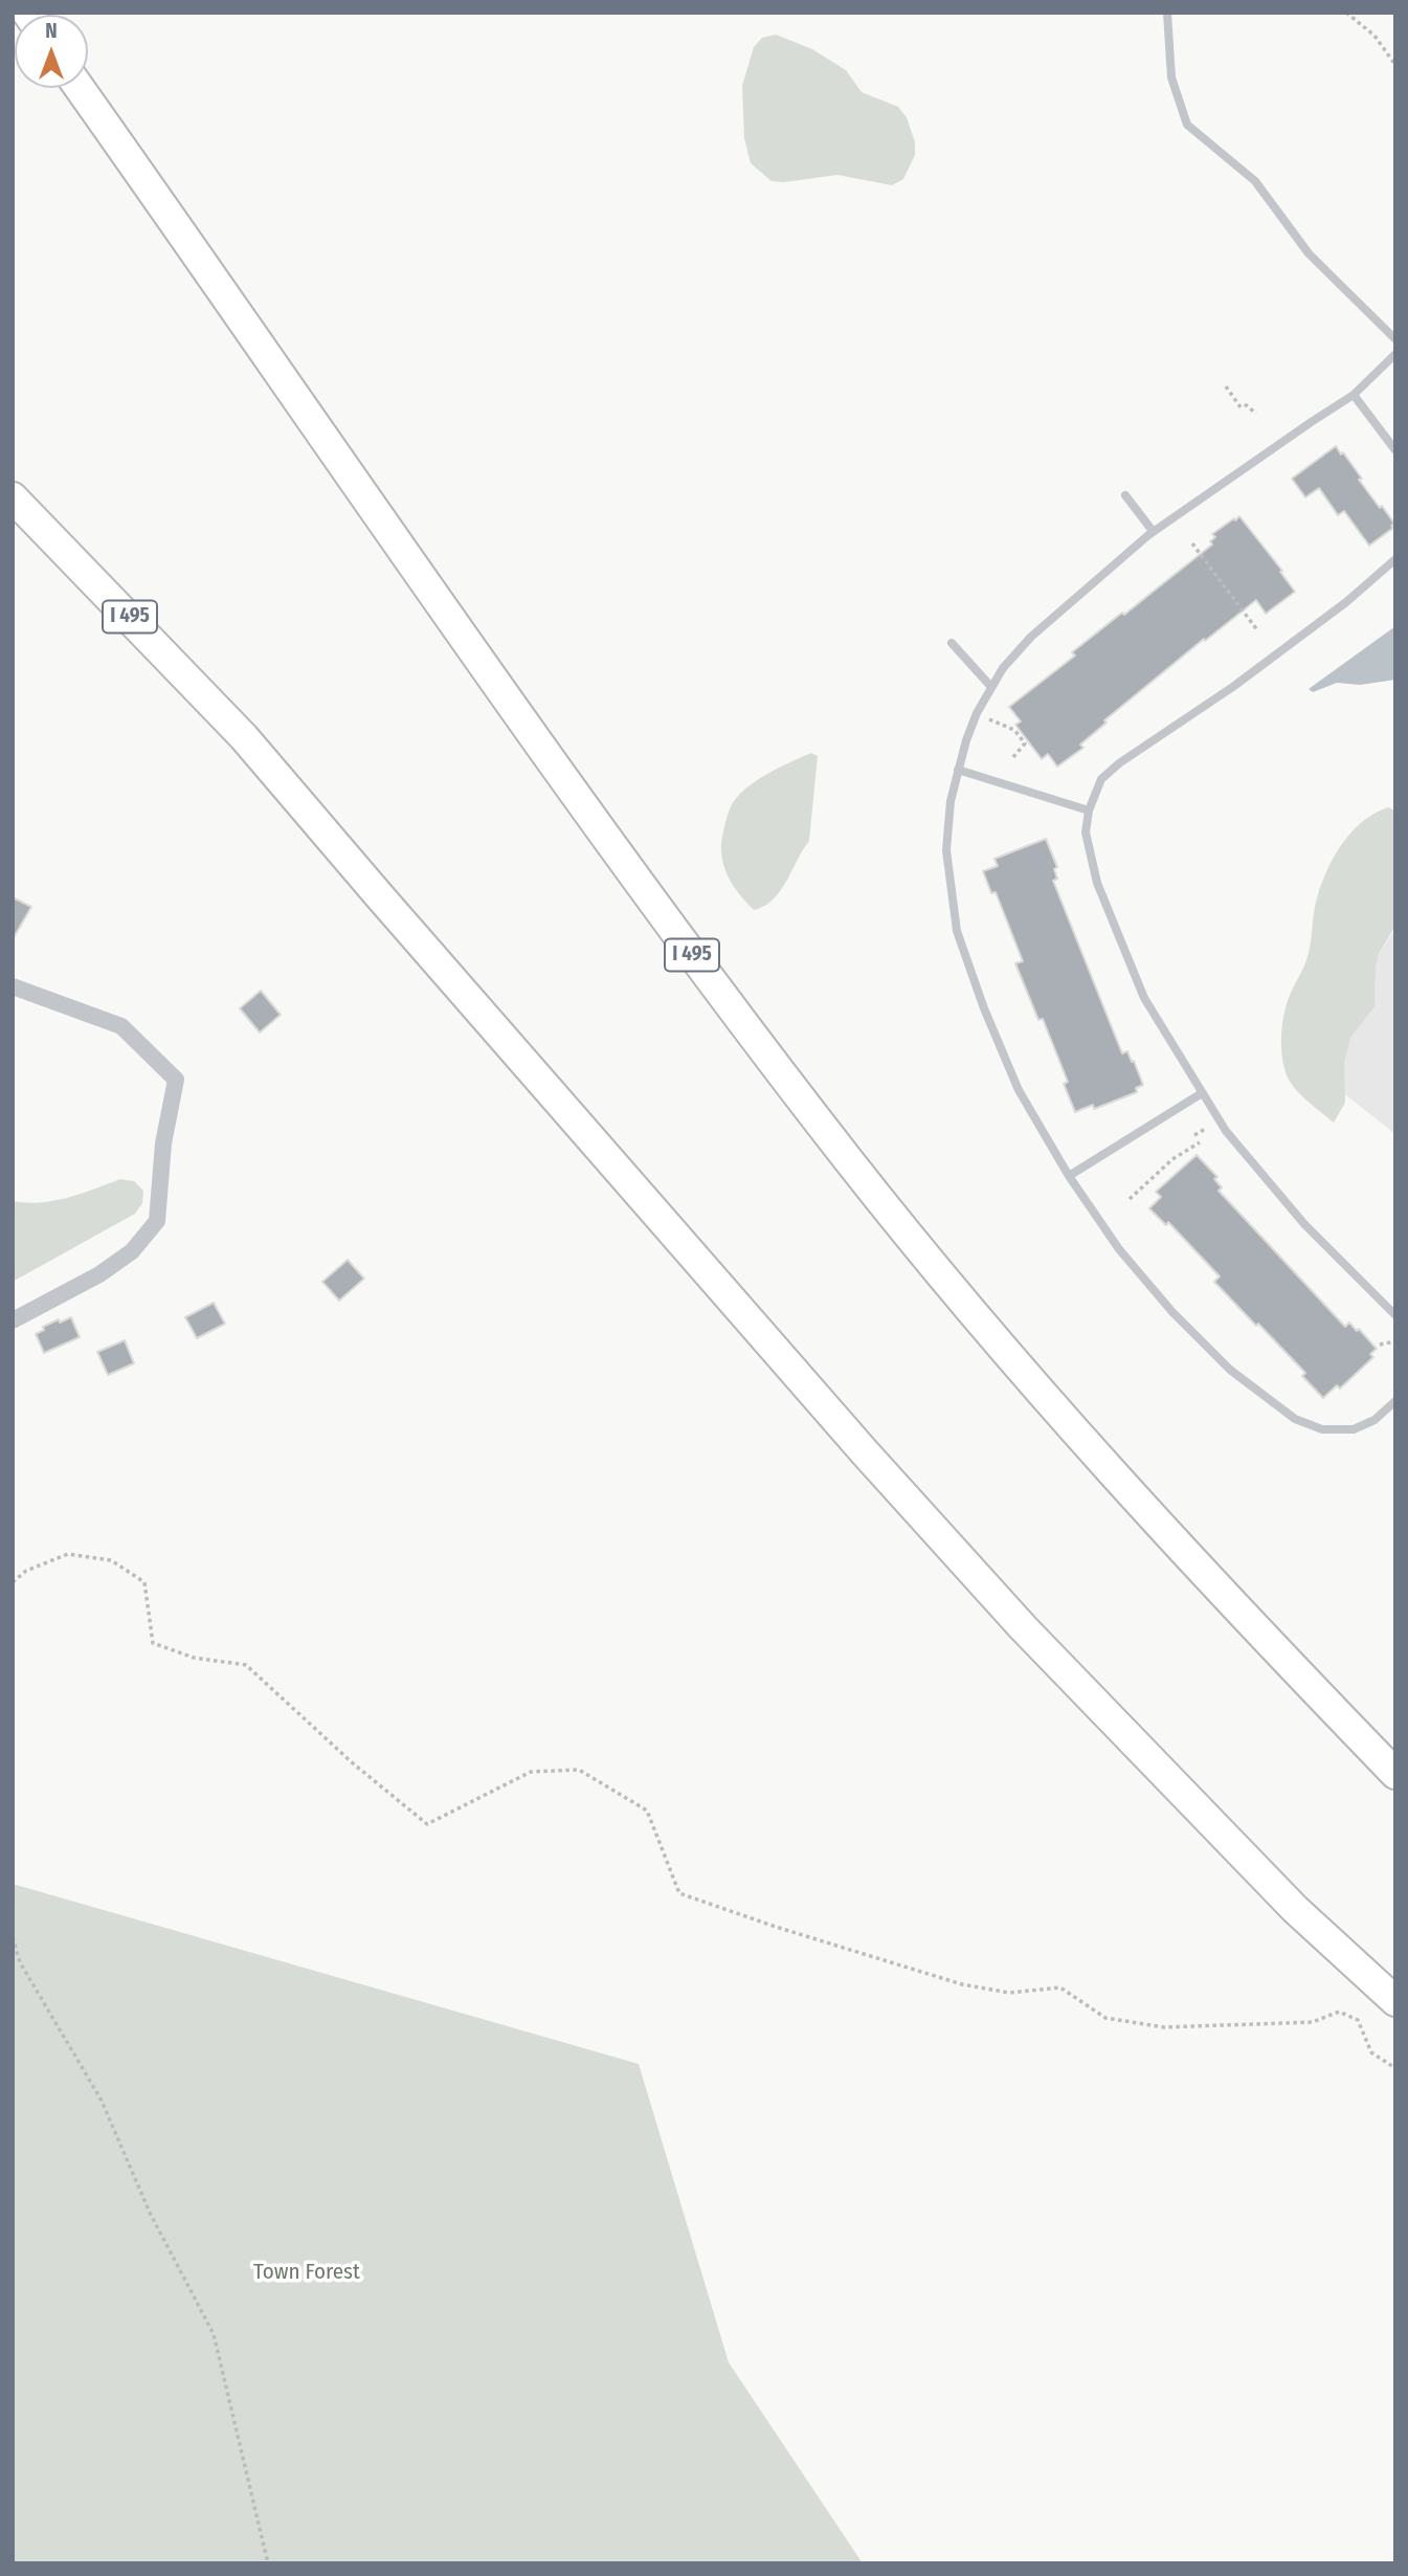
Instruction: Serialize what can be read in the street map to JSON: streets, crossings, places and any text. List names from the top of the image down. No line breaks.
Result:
{"streets":{"highway":["I 495"]},"parks":["Town Forest"],"north":"top"}
